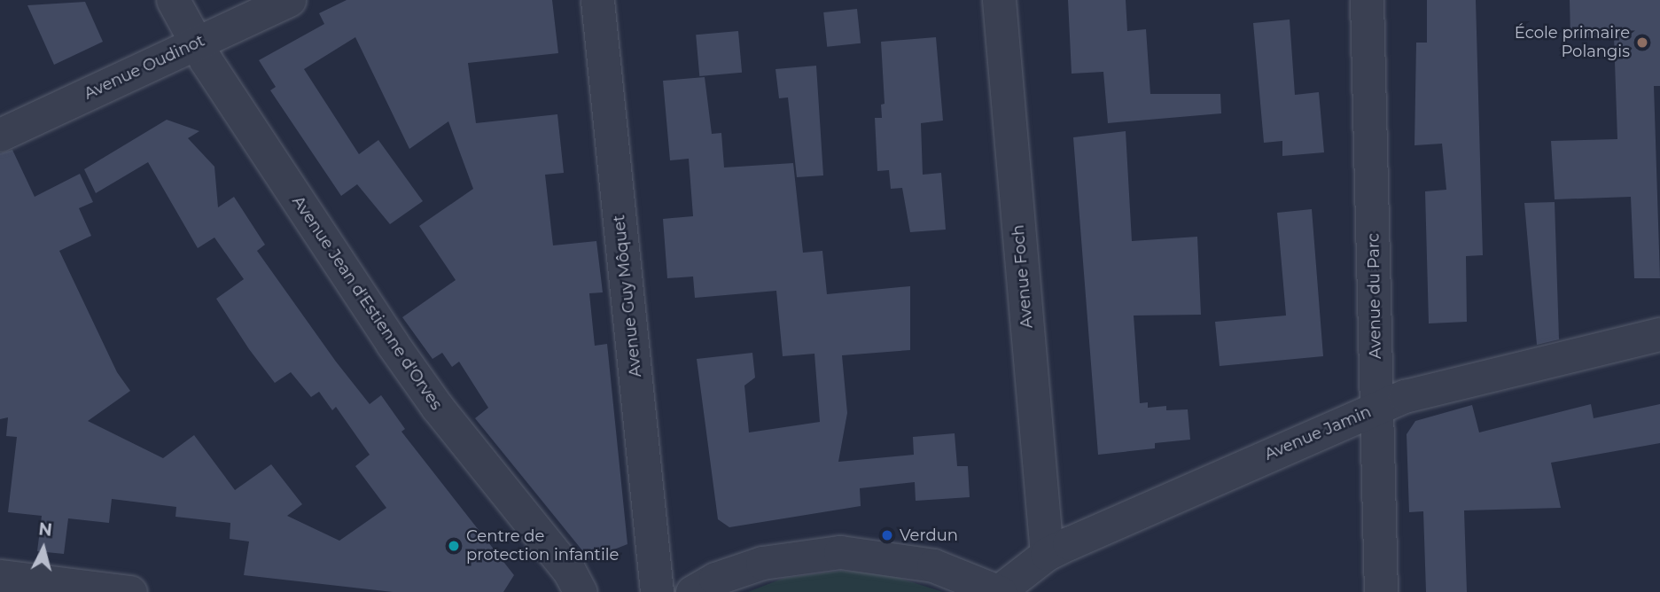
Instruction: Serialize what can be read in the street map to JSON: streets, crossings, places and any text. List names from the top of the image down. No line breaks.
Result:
{"streets":{"street":["Avenue Oudinot","Avenue Foch","Avenue Guy Môquet","Avenue du Parc","Avenue Jean d'Estienne d'Orves","Avenue Jamin"]},"crossings":[["Avenue Oudinot","Avenue Jean d'Estienne d'Orves"],["Avenue Foch","Avenue Jamin"],["Avenue du Parc","Avenue Jamin"]],"places":["École primaire Polangis","Verdun","Centre de protection infantile"],"north":"top"}
